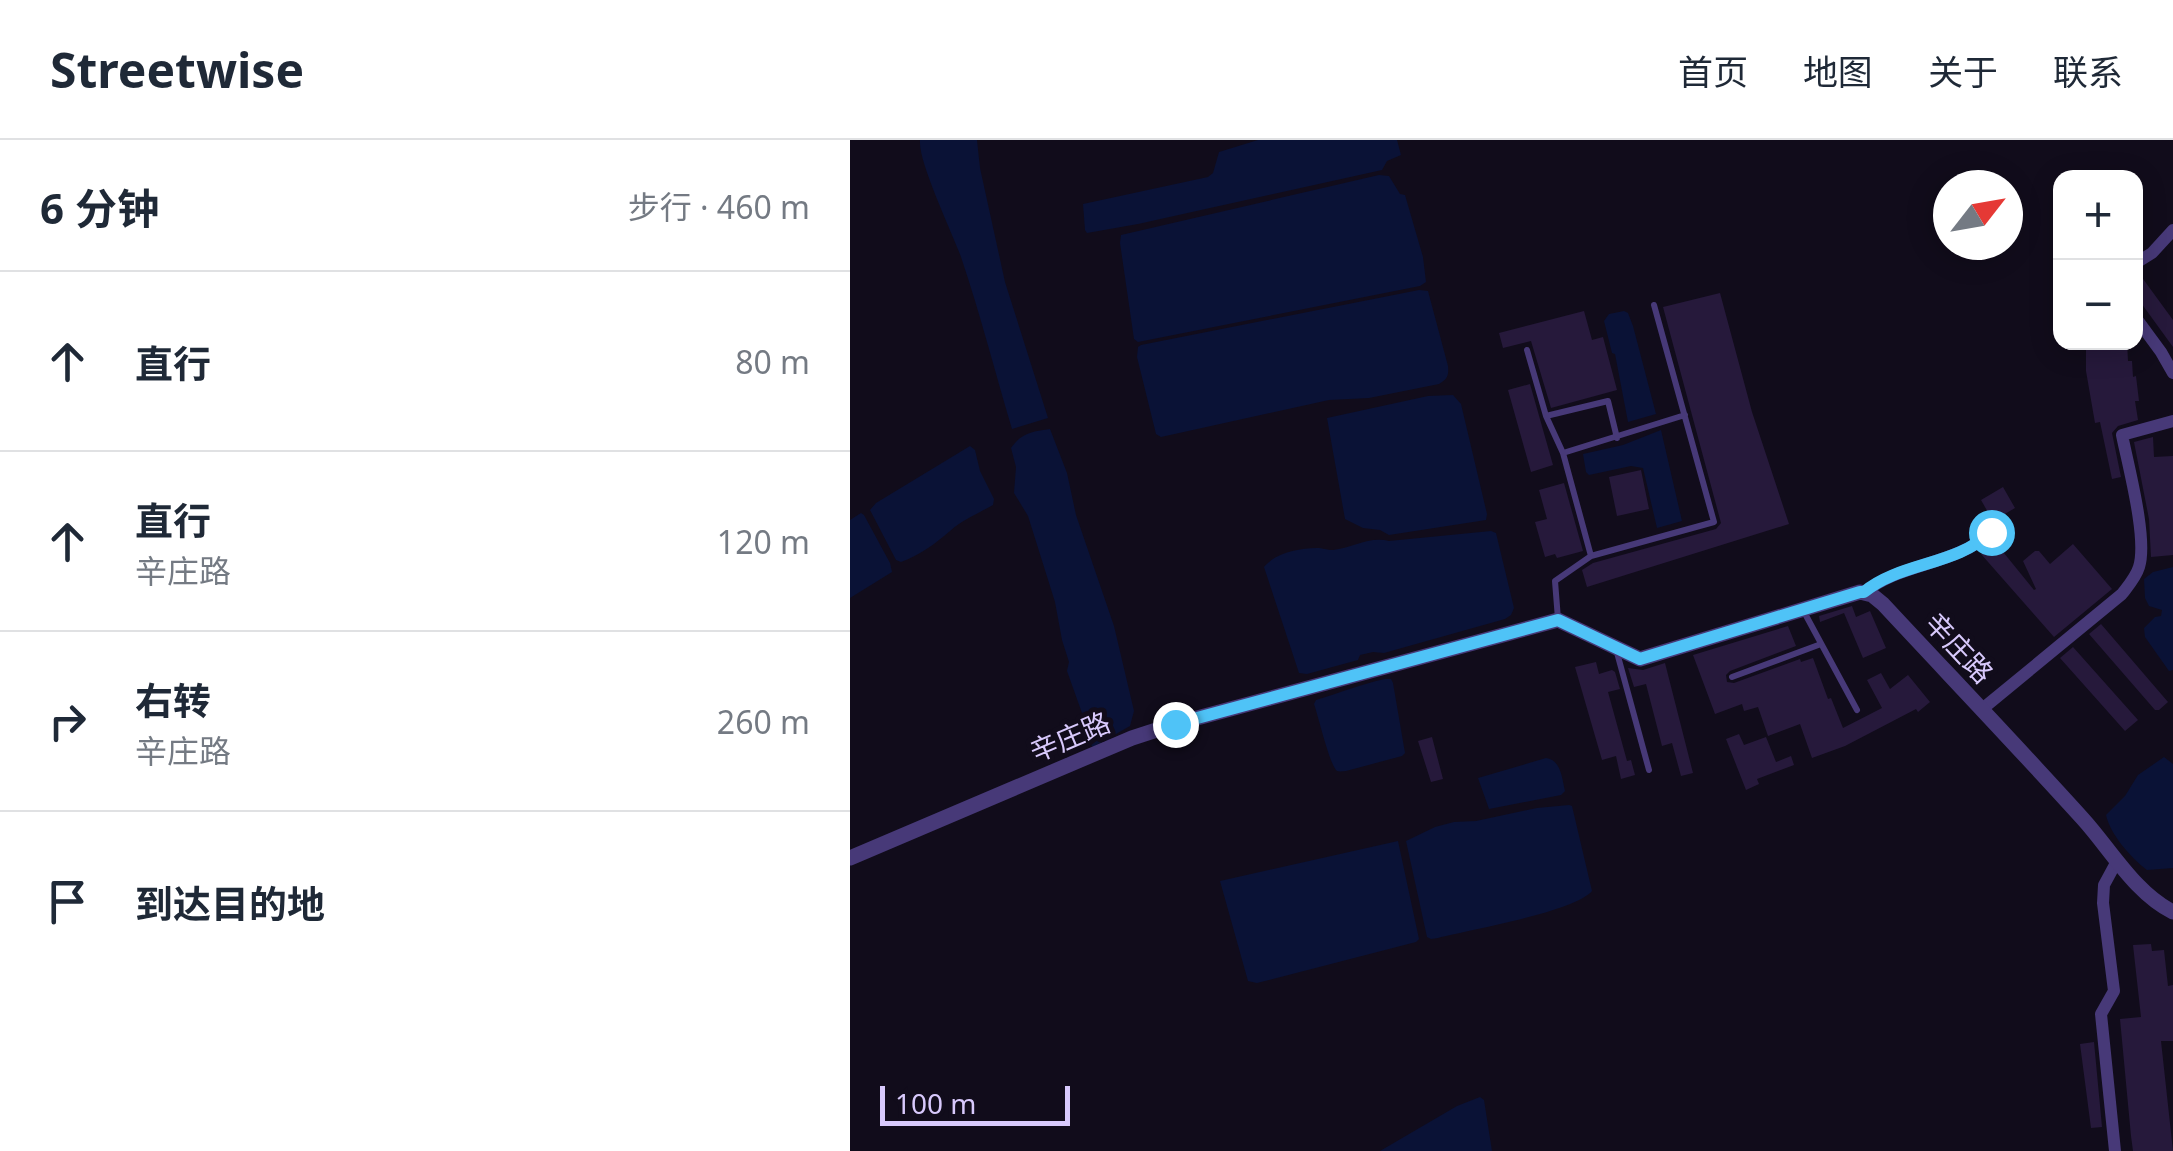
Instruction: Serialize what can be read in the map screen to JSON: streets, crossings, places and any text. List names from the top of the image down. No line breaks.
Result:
{"streets":{"street":["辛庄路"]},"scale_bar":"100 m","north":"top right","page":{"header":"Streetwise","nav":["首页","地图","关于","联系"],"heading":["6 分钟","步行 · 460 m"],"map_buttons":["+","−"],"list":[["直行","80 m"],["直行","辛庄路","120 m"],["右转","辛庄路","260 m"],"到达目的地"],"scale":"100 m"}}
